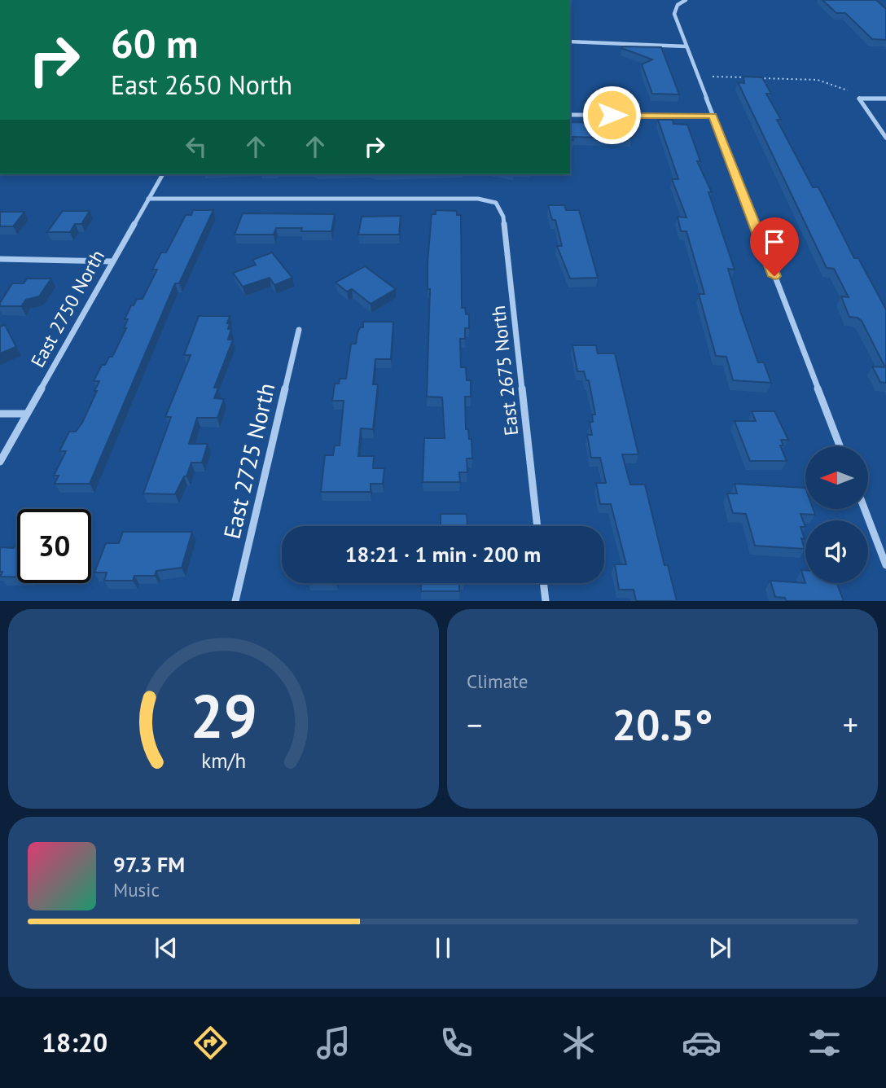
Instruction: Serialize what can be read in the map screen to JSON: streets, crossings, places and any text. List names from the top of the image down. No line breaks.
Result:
{"streets":{"street":["East 2750 North","East 2675 North","East 2725 North"]},"crossings":[["East 2750 North","East 2675 North"]],"north":"left","page":{"turn":["60 m","East 2650 North"],"limit":"30","trip":"18:21 · 1 min · 200 m","tile":"Climate","heat":["−","20.5°","+"],"song":["97.3 FM","Music"],"tabs":"18:20","gauge":["29","km/h"]}}
